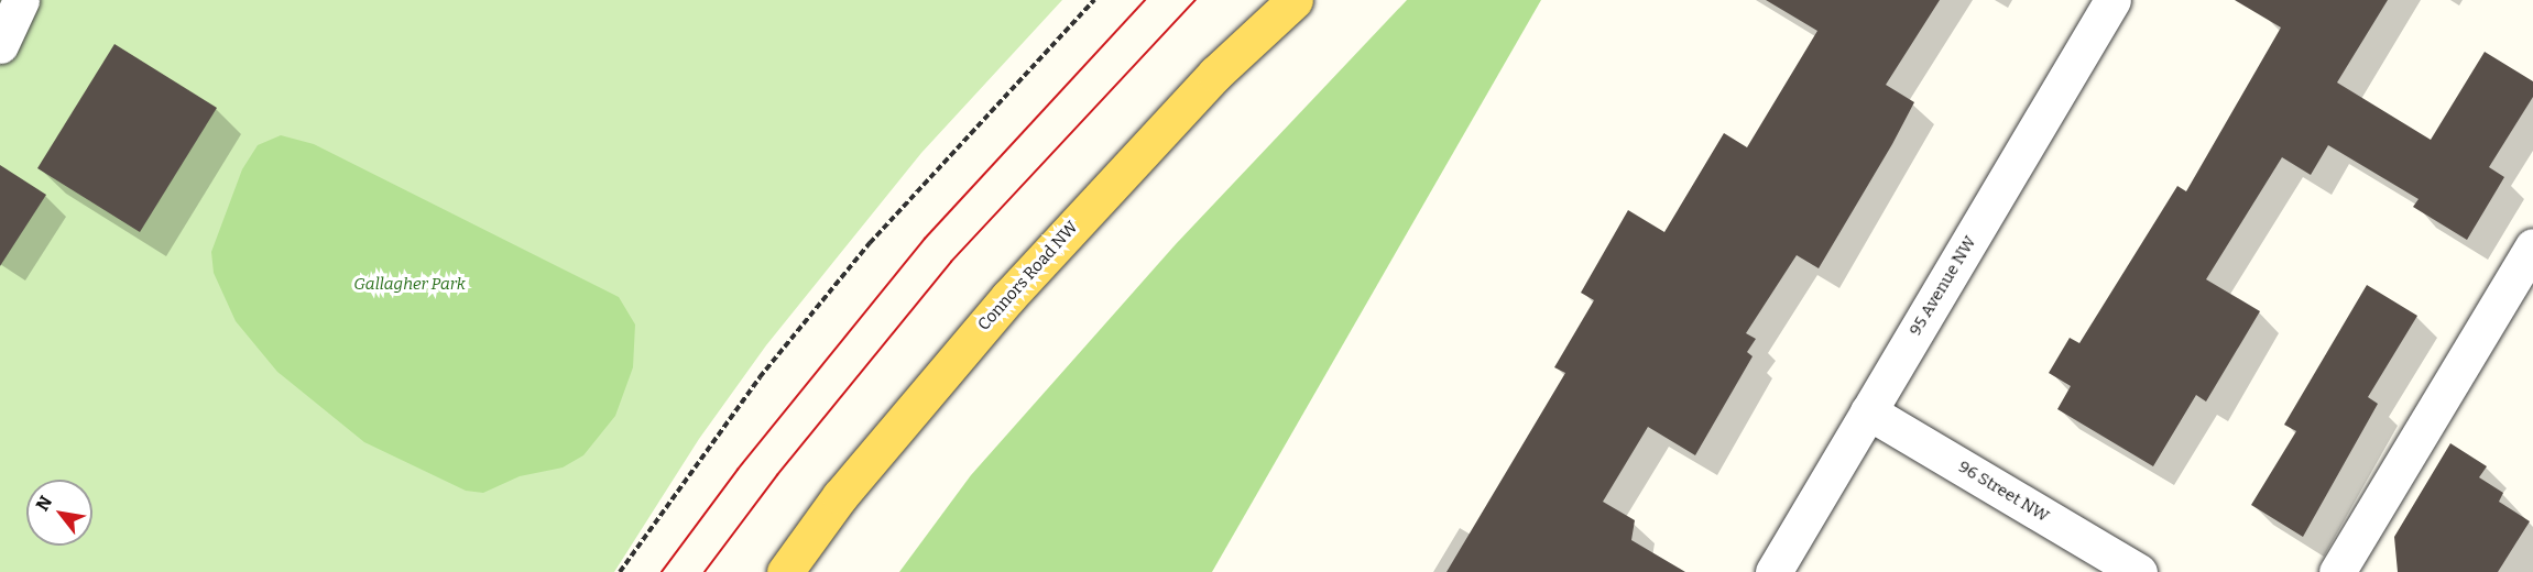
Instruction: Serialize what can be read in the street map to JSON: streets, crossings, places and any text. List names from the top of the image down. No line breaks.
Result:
{"streets":{"main road":["Connors Road NW"],"street":["95 Avenue NW","96 Street NW"]},"crossings":[["95 Avenue NW","96 Street NW"]],"parks":["Gallagher Park"],"north":"top left"}
